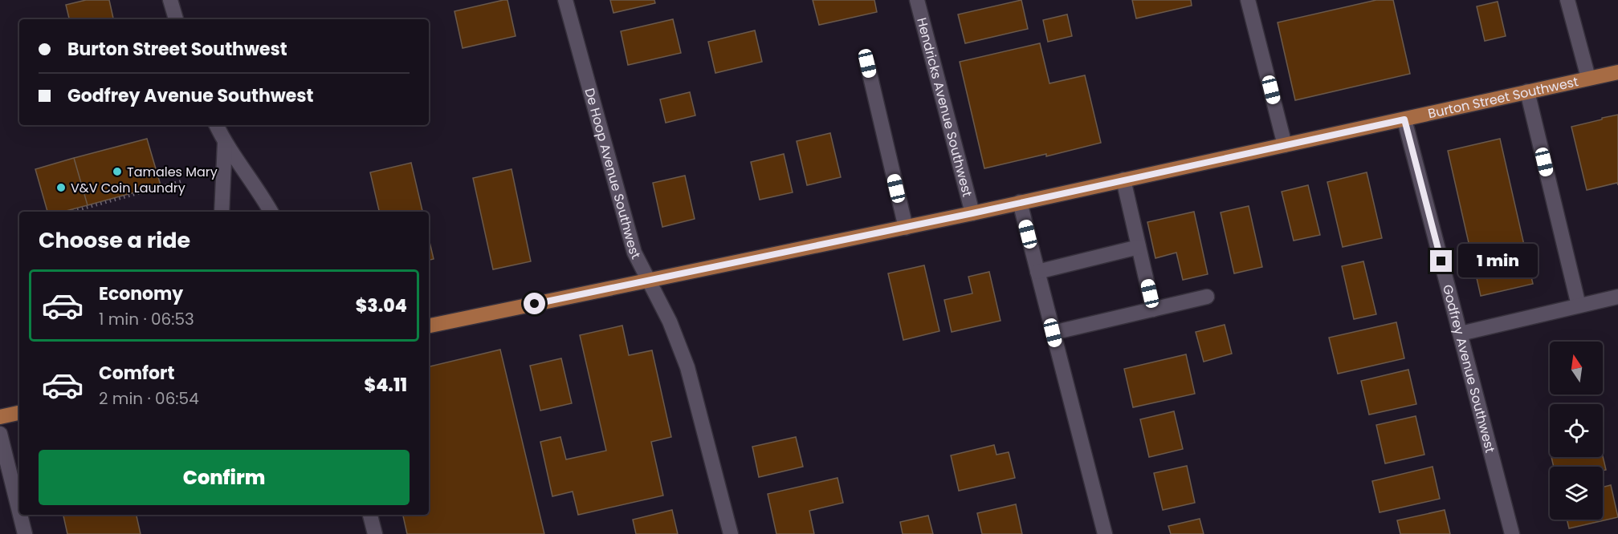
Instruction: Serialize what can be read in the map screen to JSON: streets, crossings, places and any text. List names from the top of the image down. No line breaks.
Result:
{"streets":{"main road":["Burton Street Southwest"],"street":["Hendricks Avenue Southwest","De Hoop Avenue Southwest","Godfrey Avenue Southwest"]},"crossings":[["Burton Street Southwest","Hendricks Avenue Southwest"],["Burton Street Southwest","De Hoop Avenue Southwest"],["Burton Street Southwest","Godfrey Avenue Southwest"]],"places":["Tamales Mary","V&V Coin Laundry"],"north":"top","page":{"banner":["Burton Street Southwest","Godfrey Avenue Southwest"],"heading":"Choose a ride","bubble":"1 min","list":[{"name":"Economy","note":"1 min · 06:53","value":"$3.04"},{"name":"Comfort","note":"2 min · 06:54","value":"$4.11"}],"buttons":"Confirm"}}
